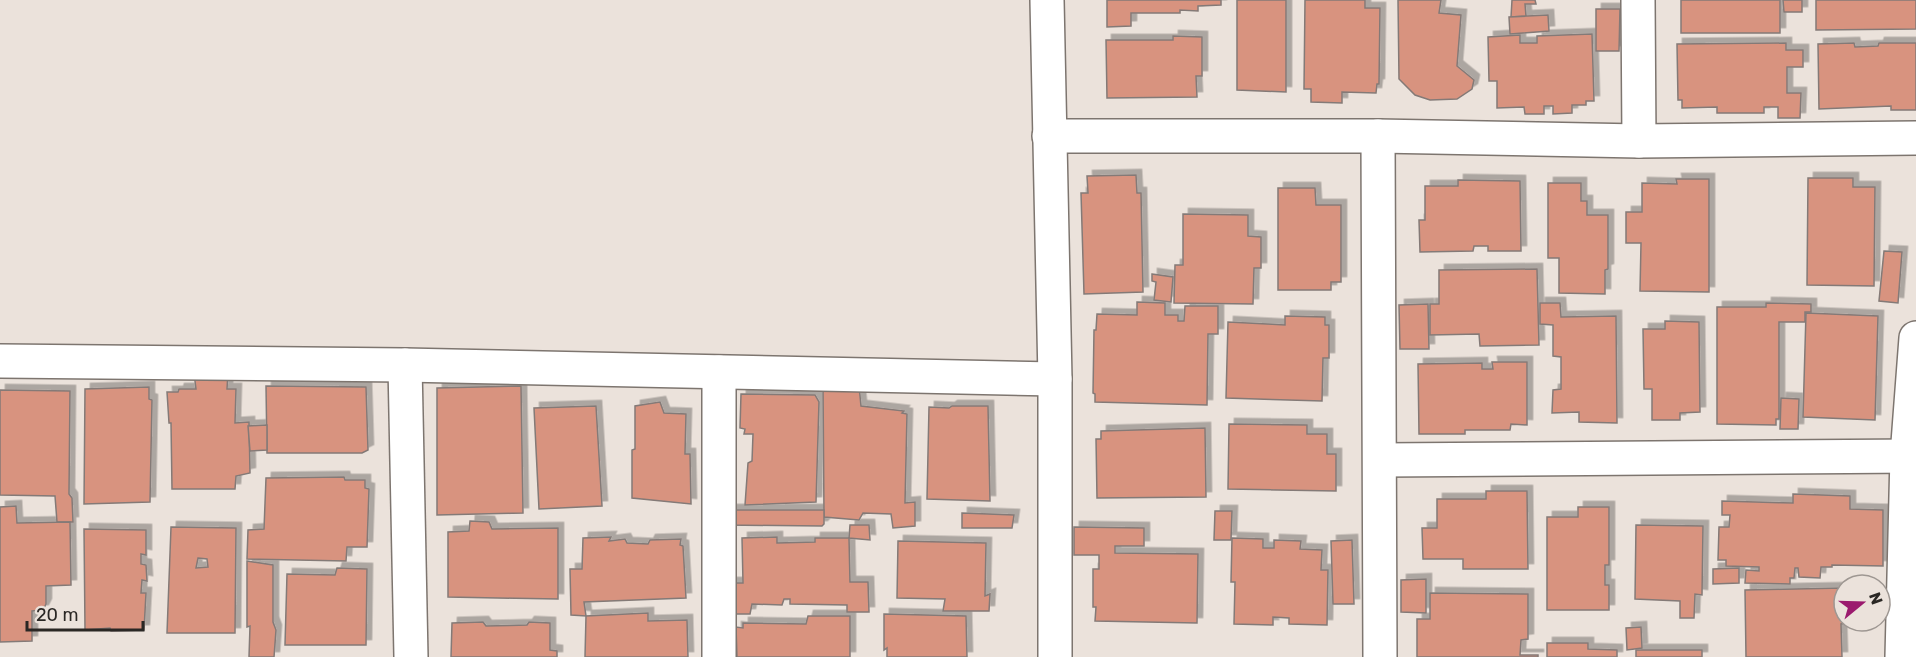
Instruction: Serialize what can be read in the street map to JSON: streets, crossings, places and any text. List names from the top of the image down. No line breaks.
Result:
{"scale_bar":"20 m","north":"right"}
